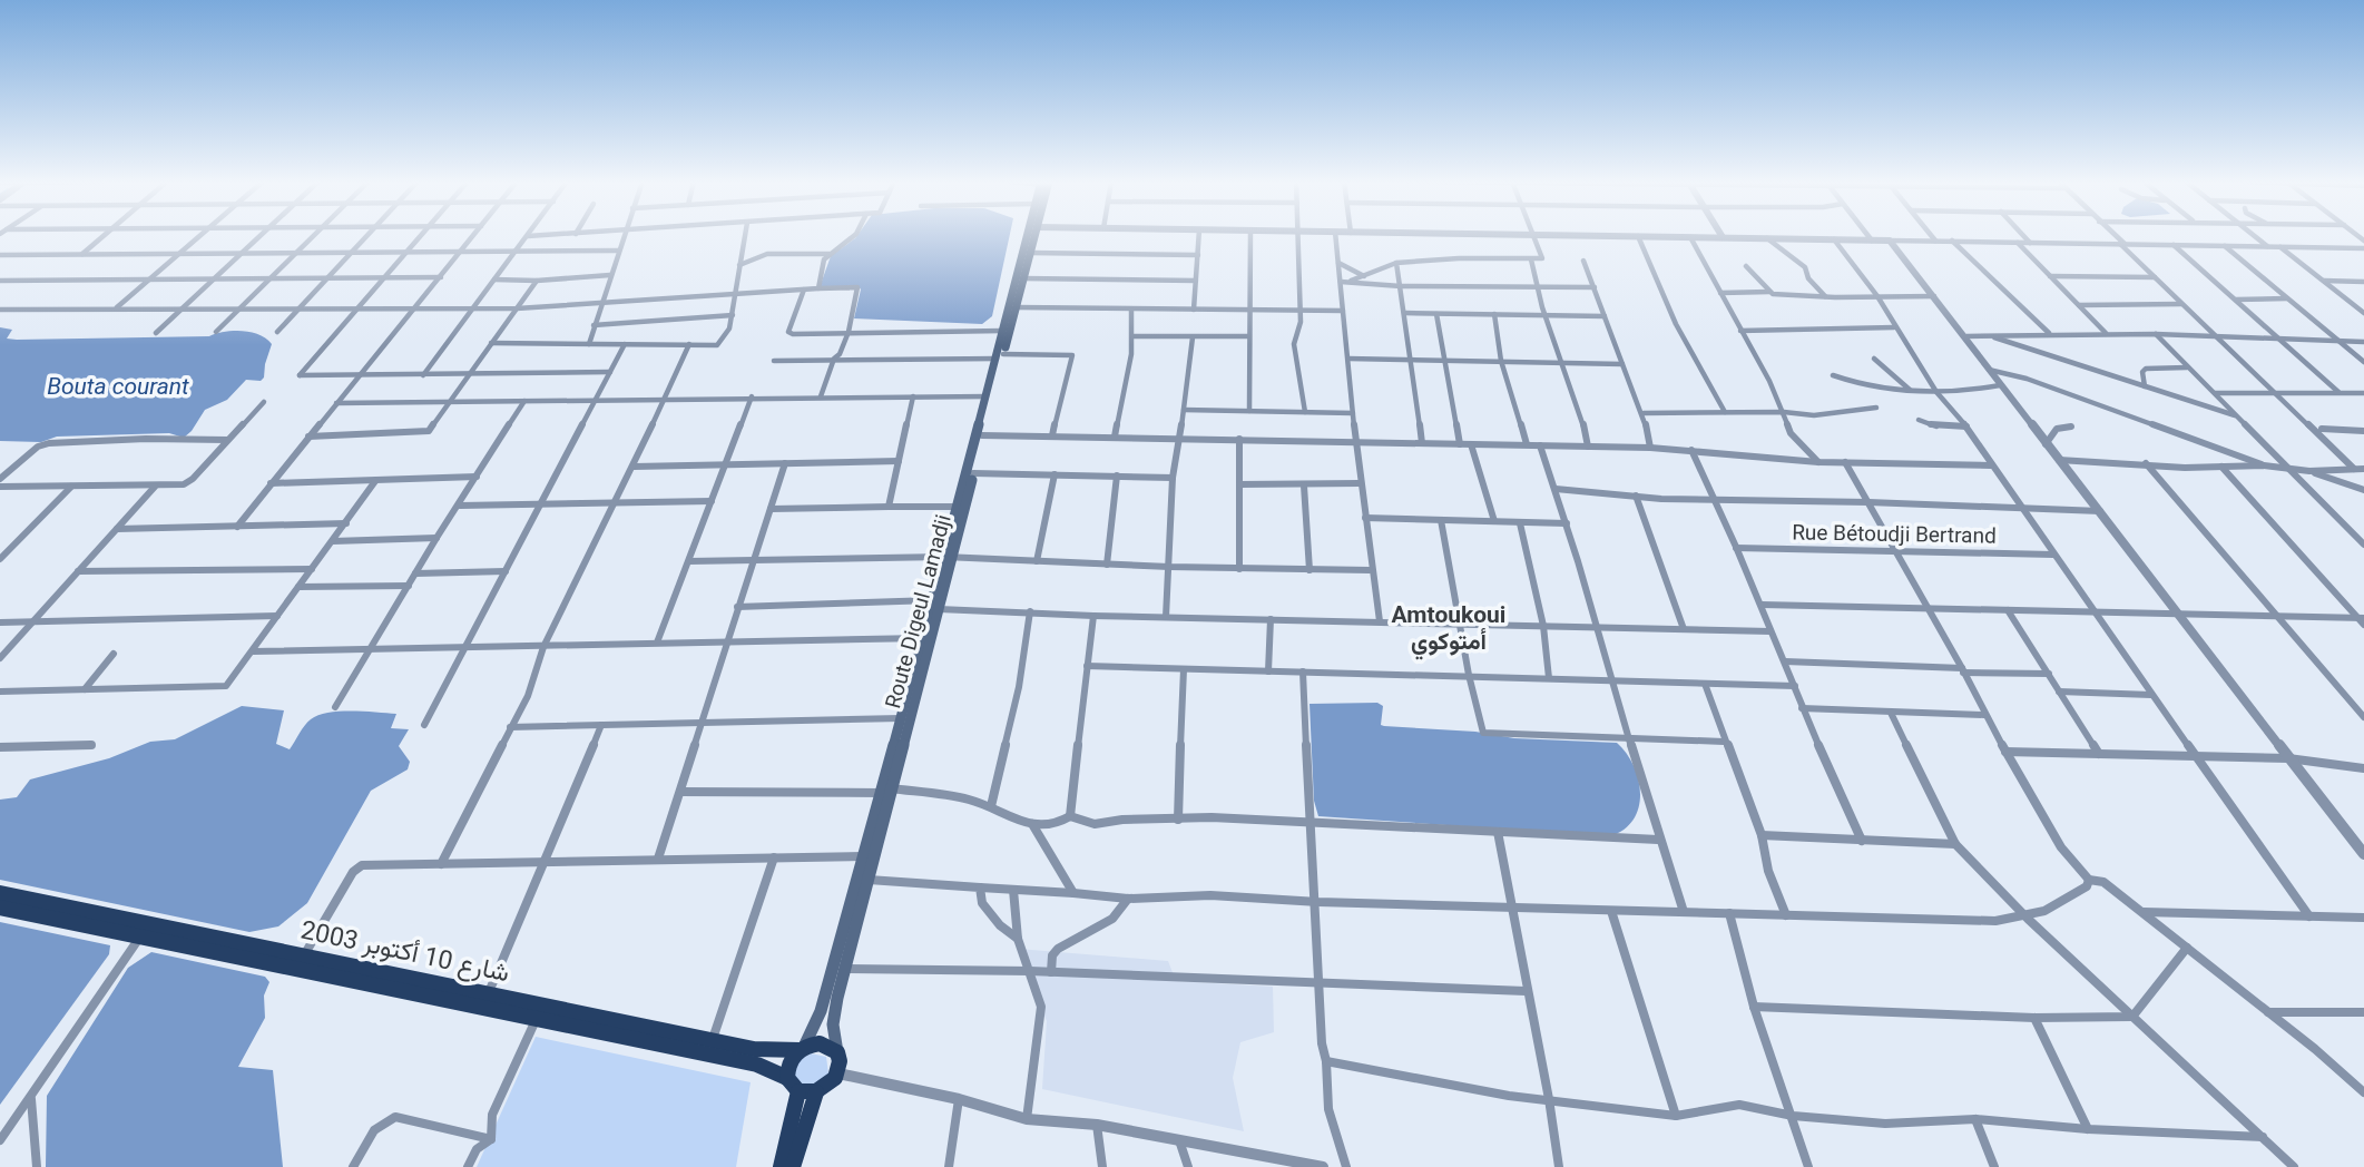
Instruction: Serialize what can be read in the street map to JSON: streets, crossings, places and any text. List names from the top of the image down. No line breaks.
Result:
{"streets":{"highway":["شارع 10 أكتوبر 2003"],"main road":["Route Digeul Lamadji"],"street":["Rue Bétoudji Bertrand"]},"crossings":[["Route Digeul Lamadji","شارع 10 أكتوبر 2003"]],"districts":["Amtoukoui أمتوكوي"],"water":["Bouta courant"]}
